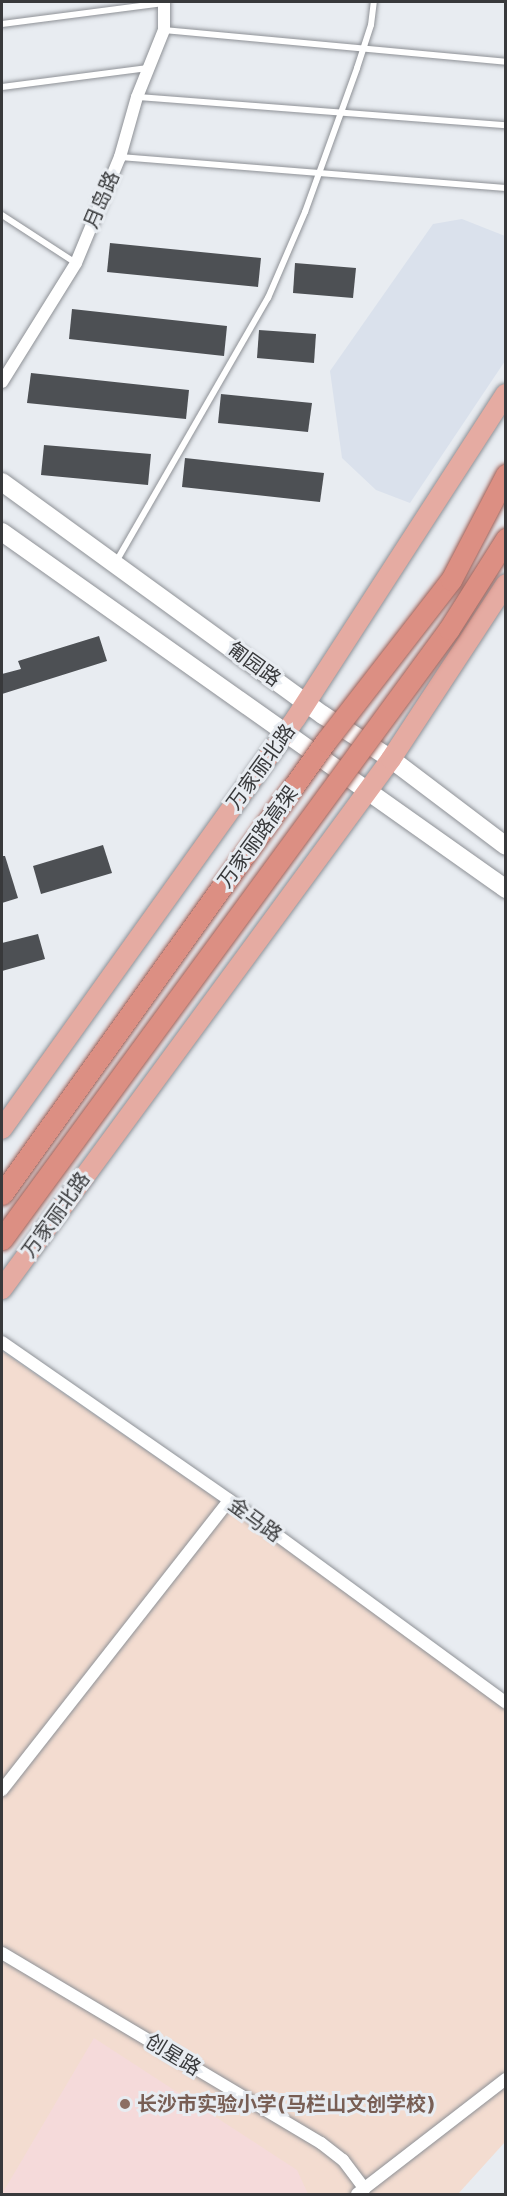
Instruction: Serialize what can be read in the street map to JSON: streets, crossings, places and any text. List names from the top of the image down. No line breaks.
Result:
{"streets":{"highway":["万家丽路高架"],"main road":["匍园路","万家丽北路"],"street":["月岛路","金马路","创星路"]},"crossings":[["匍园路","万家丽北路"]],"places":["长沙市实验小学(马栏山文创学校)"]}
